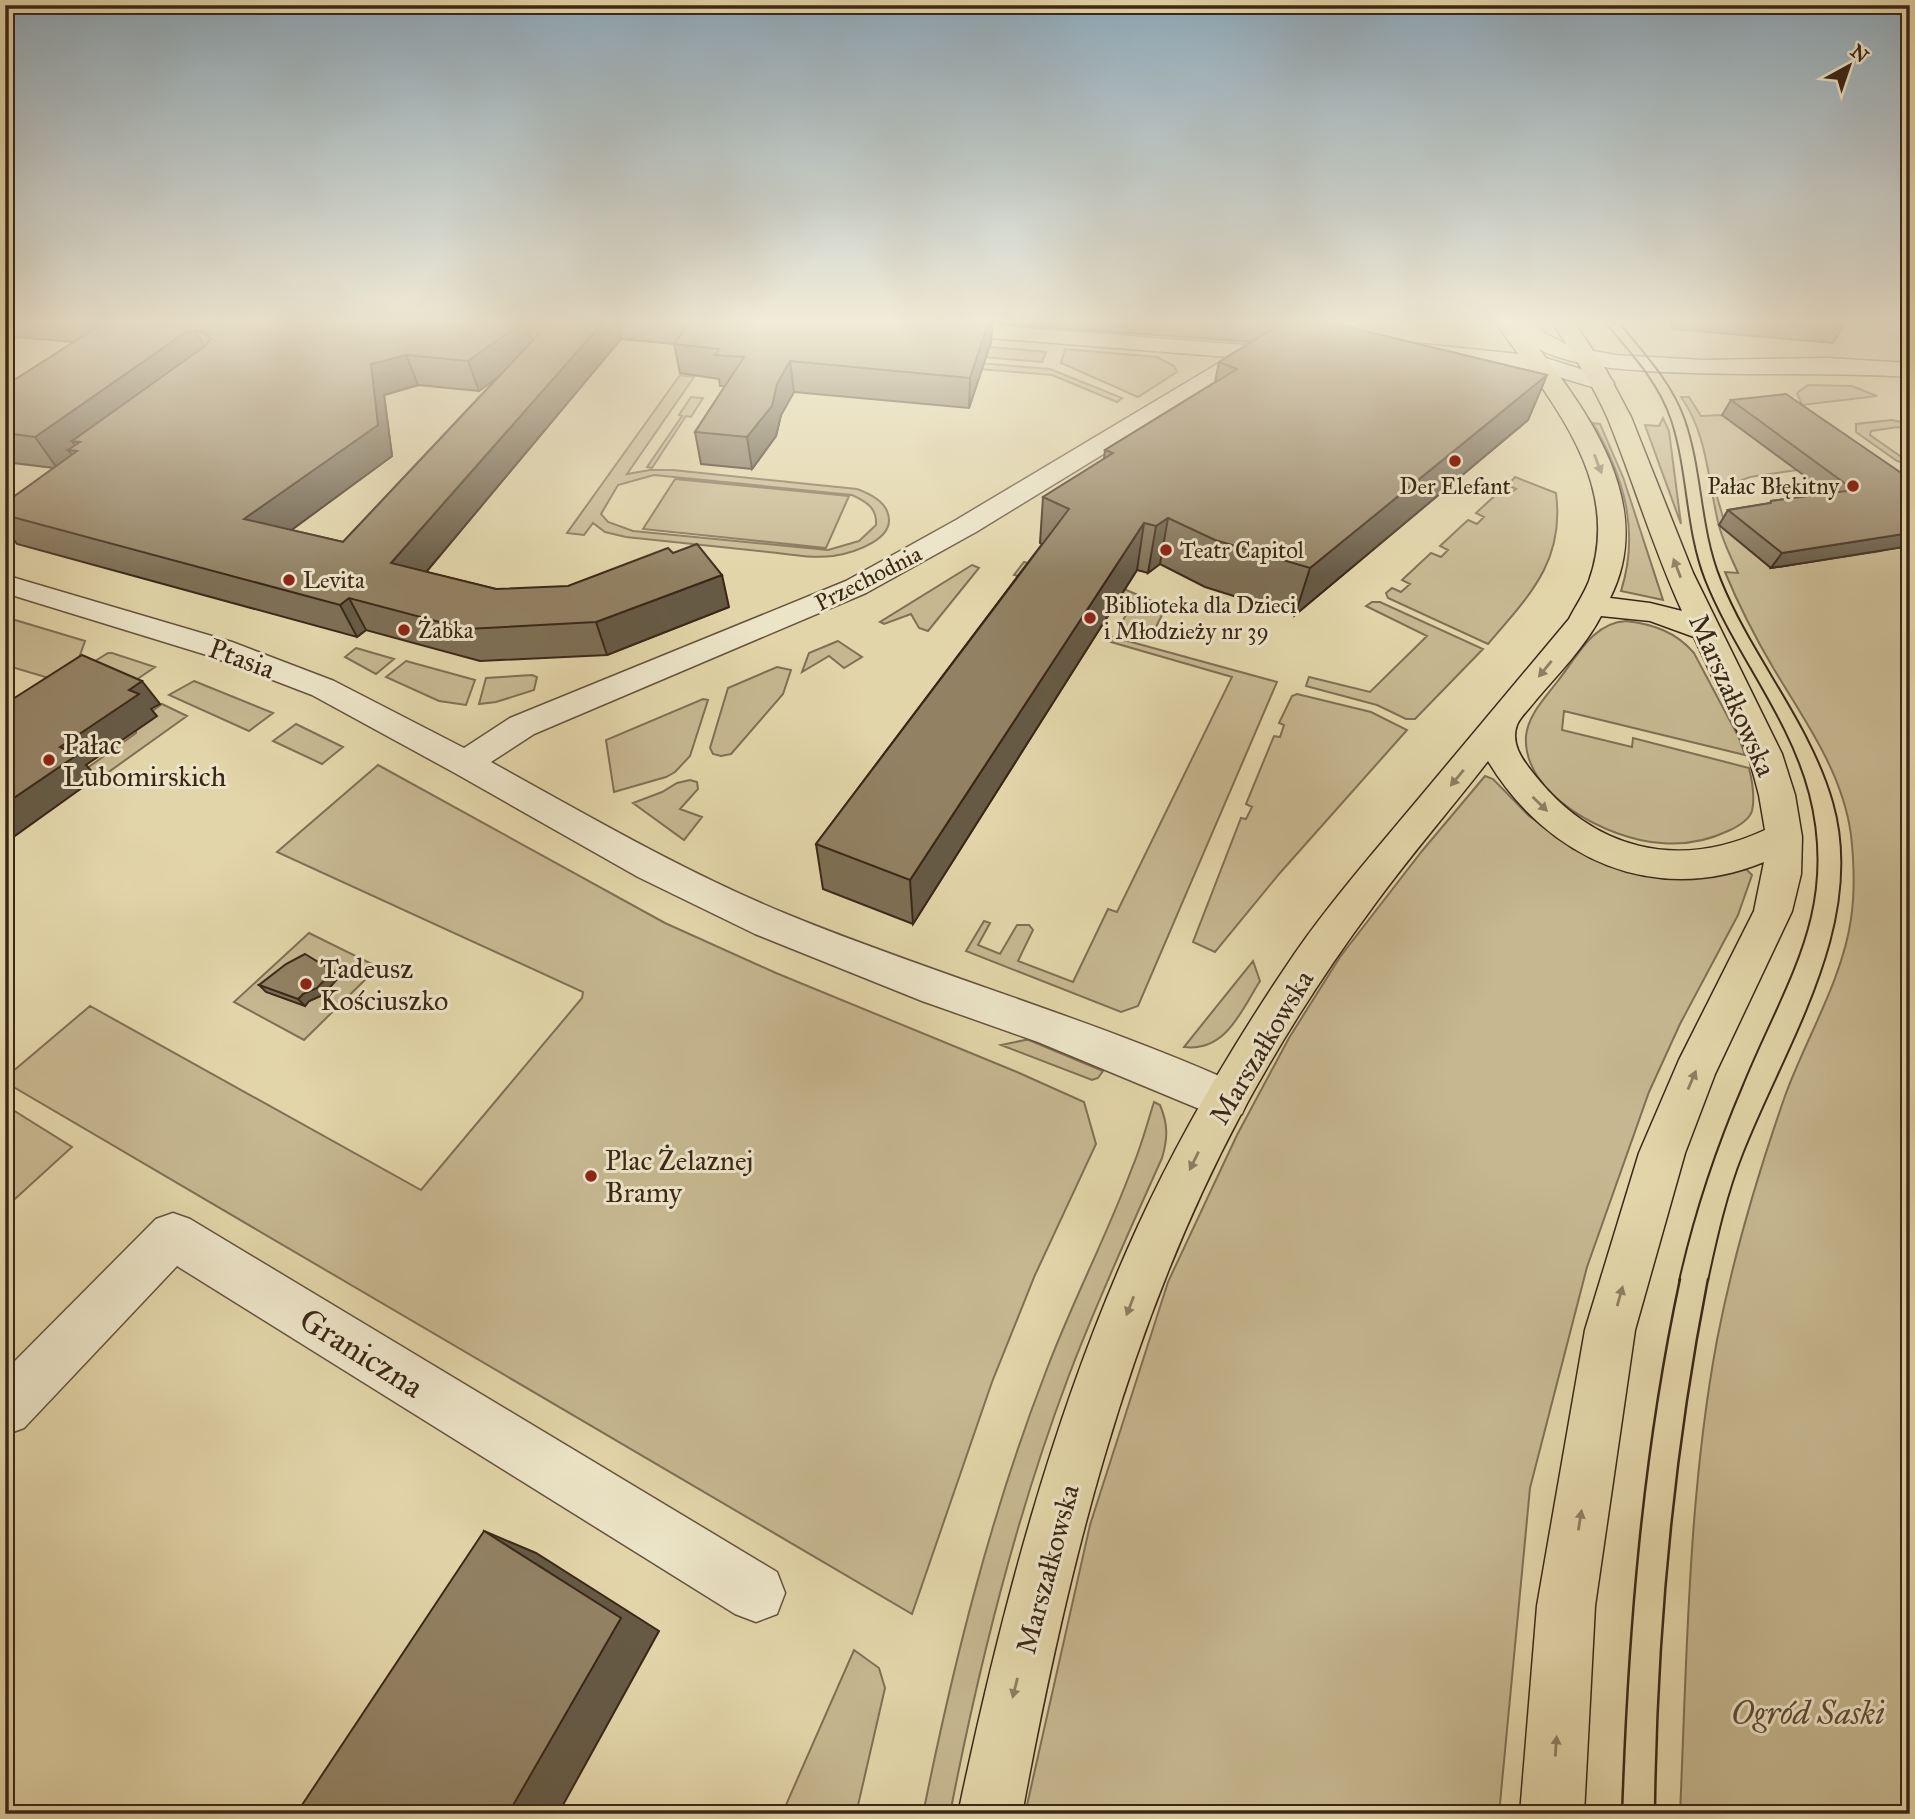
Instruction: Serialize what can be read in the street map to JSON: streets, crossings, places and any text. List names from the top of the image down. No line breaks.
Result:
{"streets":{"main road":["Marszałkowska"],"street":["Przechodnia","Ptasia","Graniczna"]},"crossings":[["Przechodnia","Ptasia"]],"parks":["Ogród Saski"],"places":["Der Elefant","Pałac Błękitny","Teatr Capitol","Levita","Biblioteka dla Dzieci i Młodzieży nr 39","Żabka","Pałac Lubomirskich","Tadeusz Kościuszko","Plac Żelaznej Bramy"],"north":"top right"}
